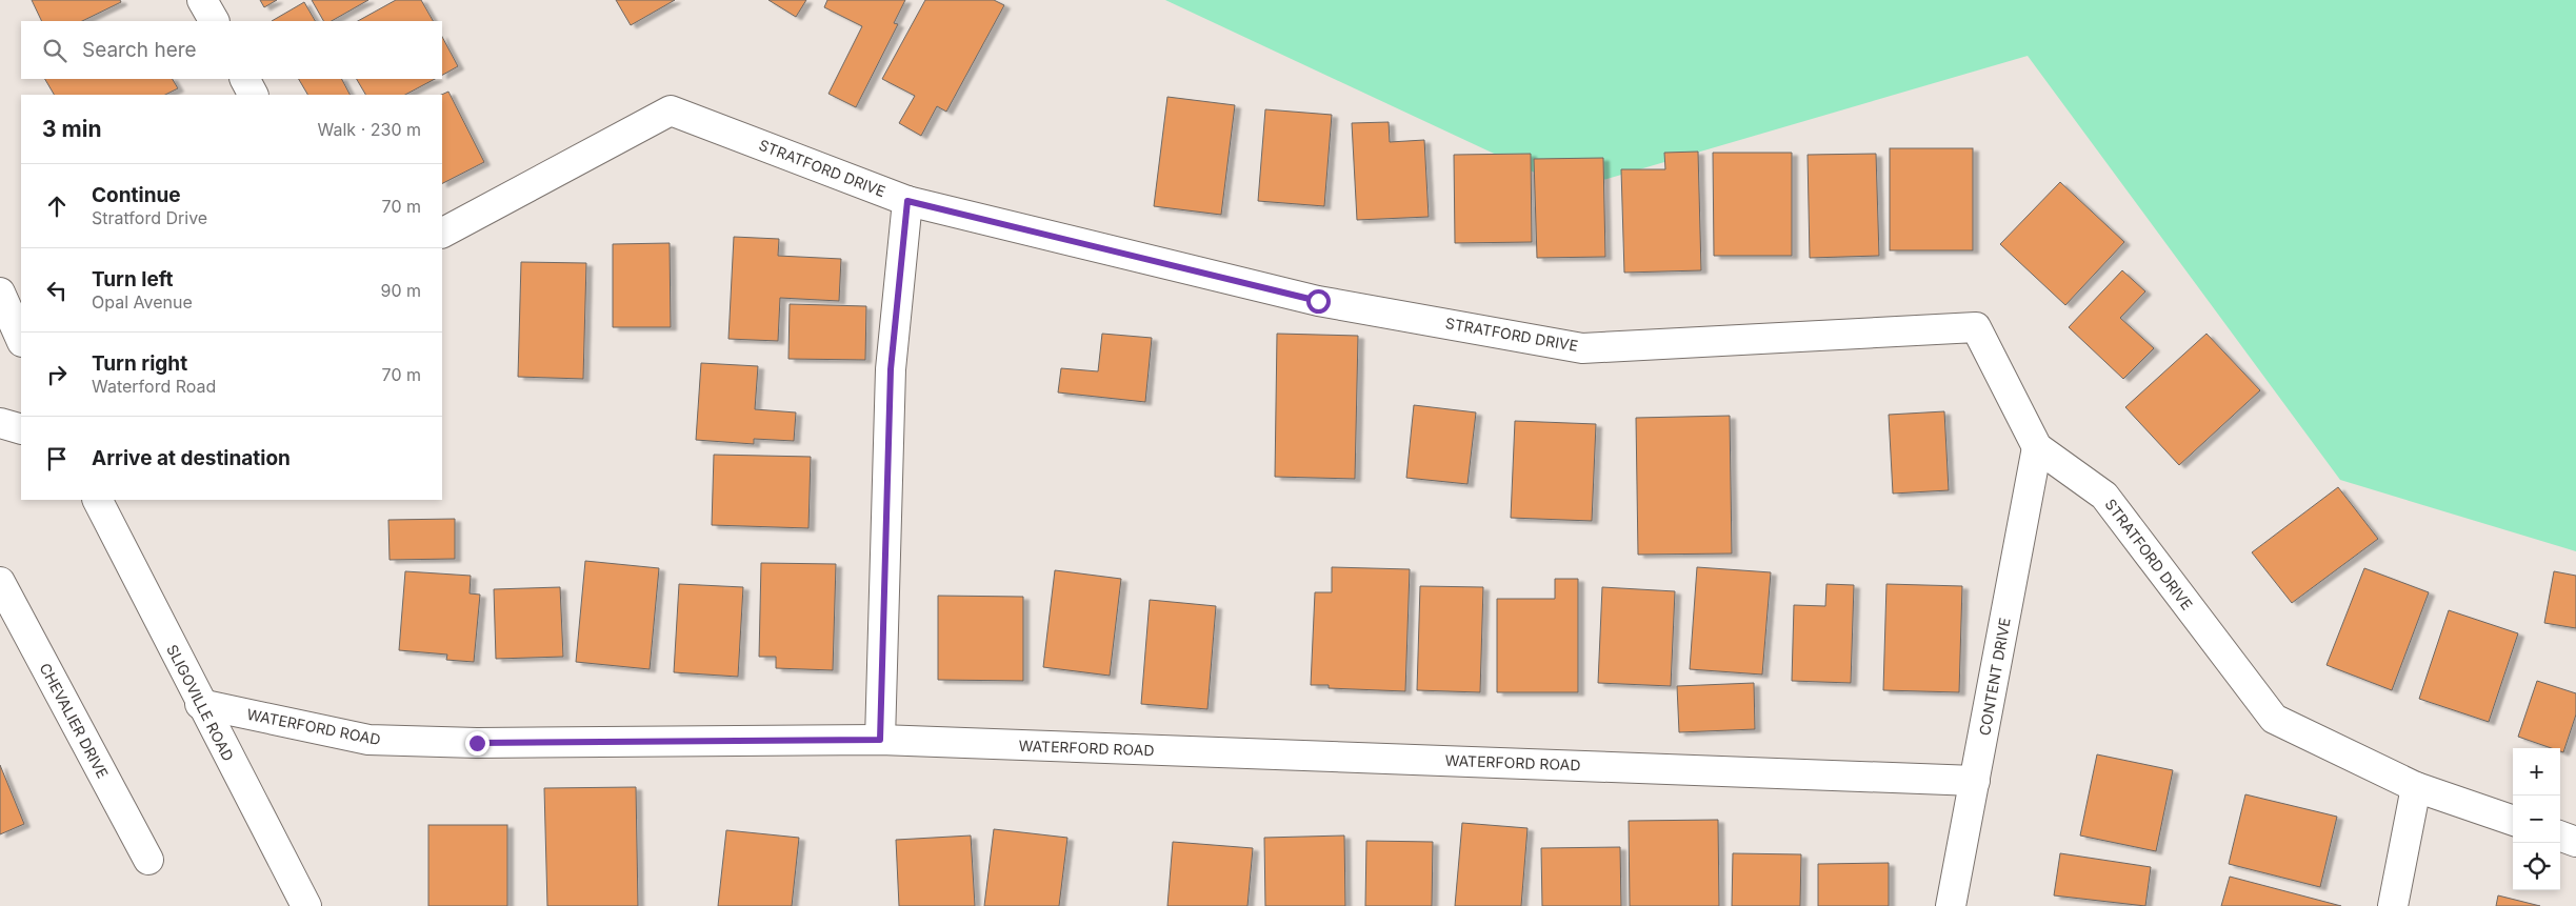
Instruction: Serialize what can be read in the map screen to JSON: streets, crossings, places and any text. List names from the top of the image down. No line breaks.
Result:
{"streets":{"street":["STRATFORD DRIVE","CONTENT DRIVE","SLIGOVILLE ROAD","CHEVALIER DRIVE","WATERFORD ROAD"]},"crossings":[["STRATFORD DRIVE","CONTENT DRIVE"],["CONTENT DRIVE","WATERFORD ROAD"],["SLIGOVILLE ROAD","WATERFORD ROAD"]],"page":{"search":"Search here","heading":["3 min","Walk · 230 m"],"list":[["Continue","Stratford Drive","70 m"],["Turn left","Opal Avenue","90 m"],["Turn right","Waterford Road","70 m"],"Arrive at destination"],"map_buttons":["+","−"]}}
